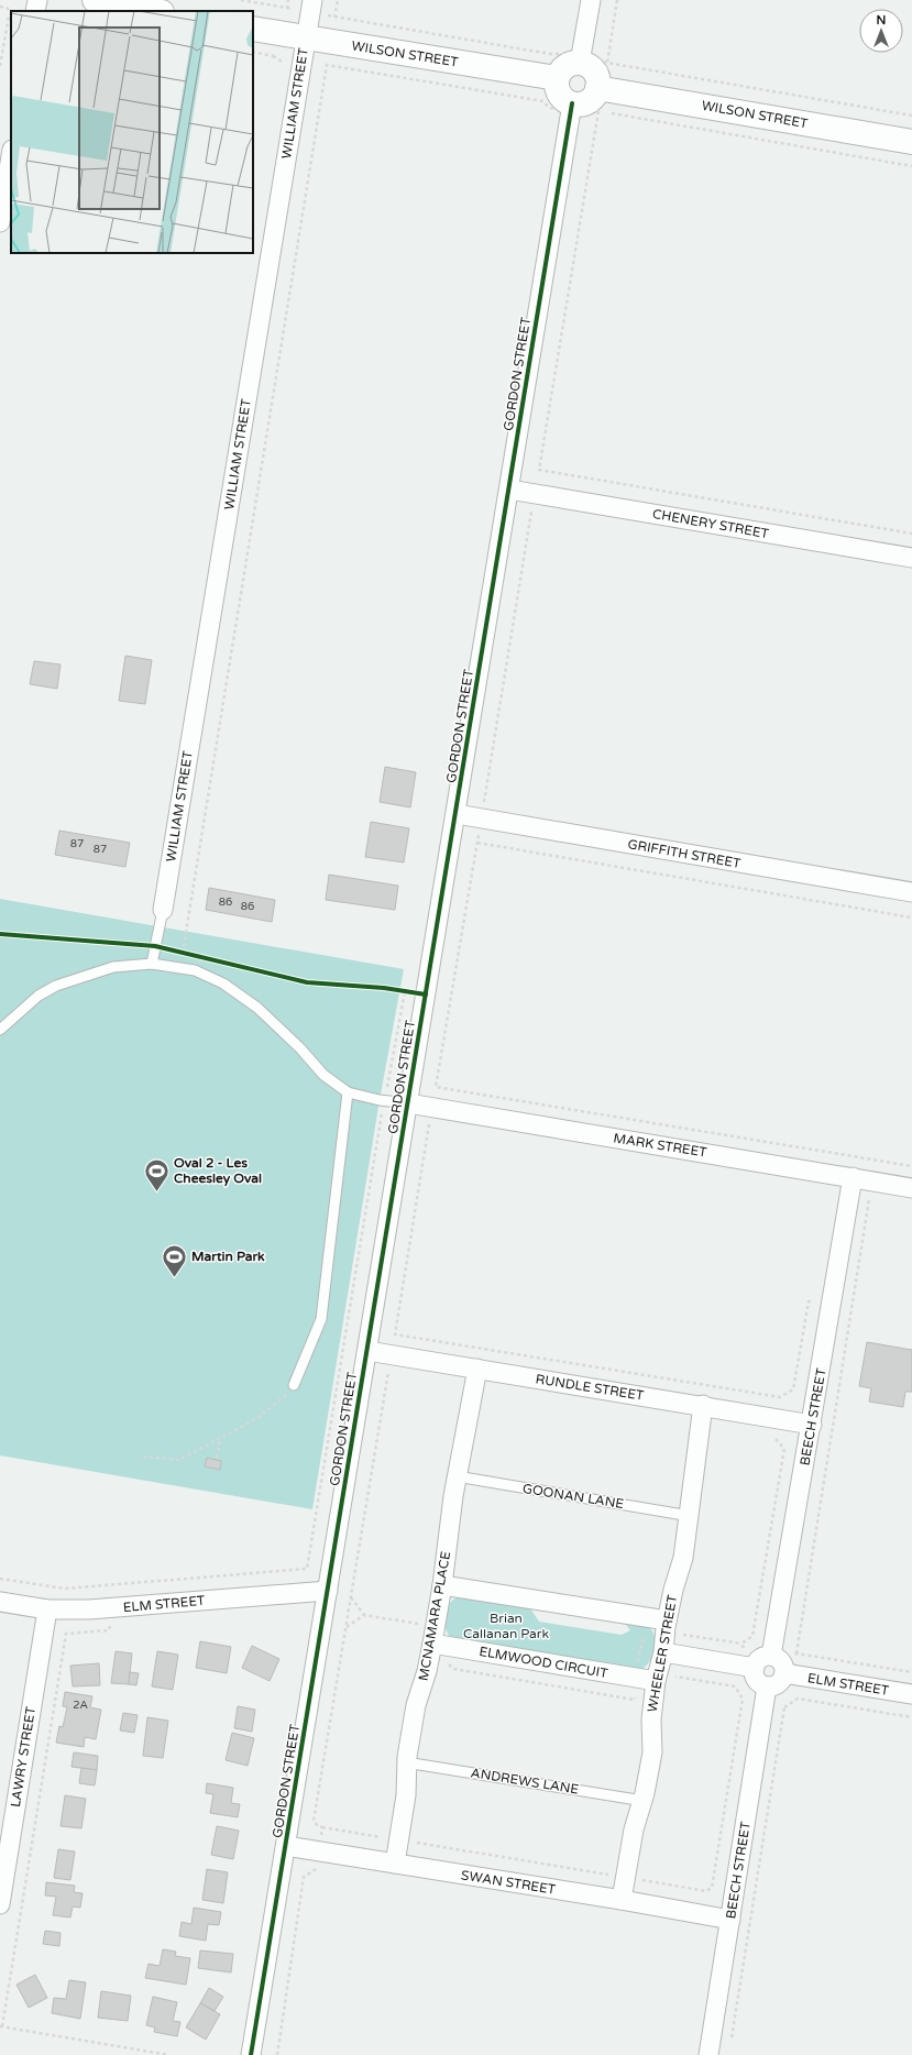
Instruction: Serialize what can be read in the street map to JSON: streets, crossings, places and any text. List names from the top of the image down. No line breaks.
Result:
{"streets":{"street":["WILSON STREET","WILLIAM STREET","GORDON STREET","CHENERY STREET","GRIFFITH STREET","MARK STREET","RUNDLE STREET","BEECH STREET","ELM STREET","MCNAMARA PLACE","WHEELER STREET","ELMWOOD CIRCUIT","LAWRY STREET","SWAN STREET"],"lane":["GOONAN LANE","ANDREWS LANE"]},"crossings":[["WILSON STREET","WILLIAM STREET"],["WILSON STREET","GORDON STREET"],["GORDON STREET","CHENERY STREET"],["GORDON STREET","GRIFFITH STREET"],["GORDON STREET","MARK STREET"],["GORDON STREET","RUNDLE STREET"],["GORDON STREET","ELM STREET"],["GORDON STREET","SWAN STREET"],["MARK STREET","BEECH STREET"],["RUNDLE STREET","BEECH STREET"],["RUNDLE STREET","MCNAMARA PLACE"],["RUNDLE STREET","WHEELER STREET"],["BEECH STREET","ELM STREET"],["BEECH STREET","SWAN STREET"],["GOONAN LANE","MCNAMARA PLACE"],["GOONAN LANE","WHEELER STREET"],["ELM STREET","LAWRY STREET"],["MCNAMARA PLACE","ELMWOOD CIRCUIT"],["MCNAMARA PLACE","ANDREWS LANE"],["MCNAMARA PLACE","SWAN STREET"],["WHEELER STREET","ELMWOOD CIRCUIT"],["WHEELER STREET","ANDREWS LANE"],["WHEELER STREET","SWAN STREET"]],"parks":["Brian Callanan Park"],"places":{"sports":["Oval 2 - Les Cheesley Oval","Martin Park"]},"house_numbers":["87","87","86","86","2A"],"north":"top"}
